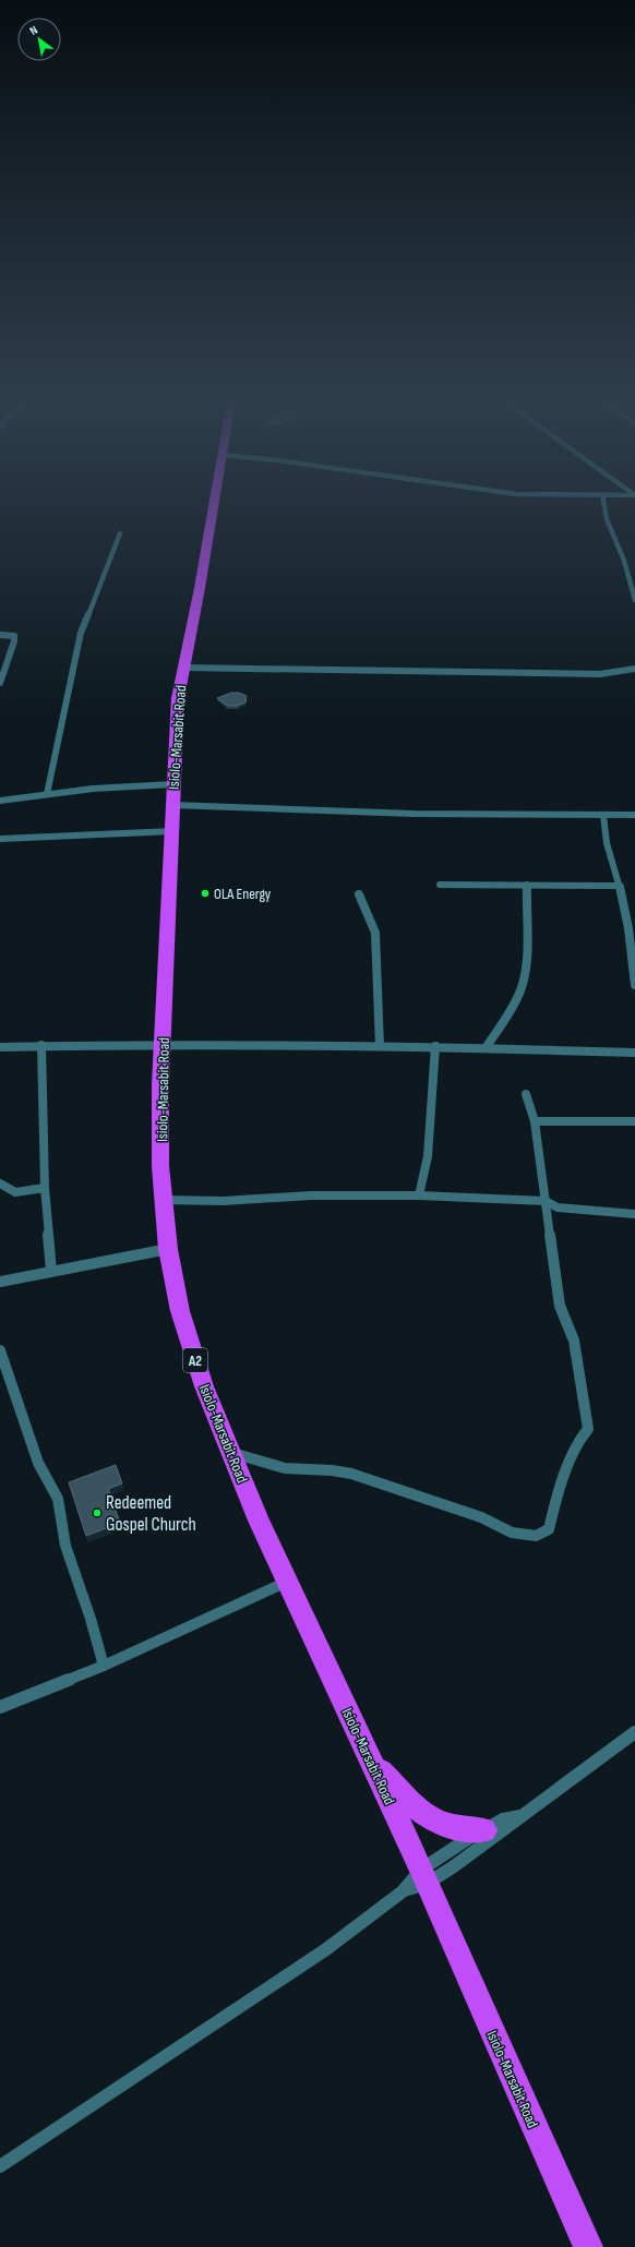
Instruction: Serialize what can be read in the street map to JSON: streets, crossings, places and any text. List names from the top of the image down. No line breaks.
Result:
{"streets":{"highway":["Isiolo-Marsabit Road","A2"]},"places":["OLA Energy","Redeemed Gospel Church"],"north":"top left"}
